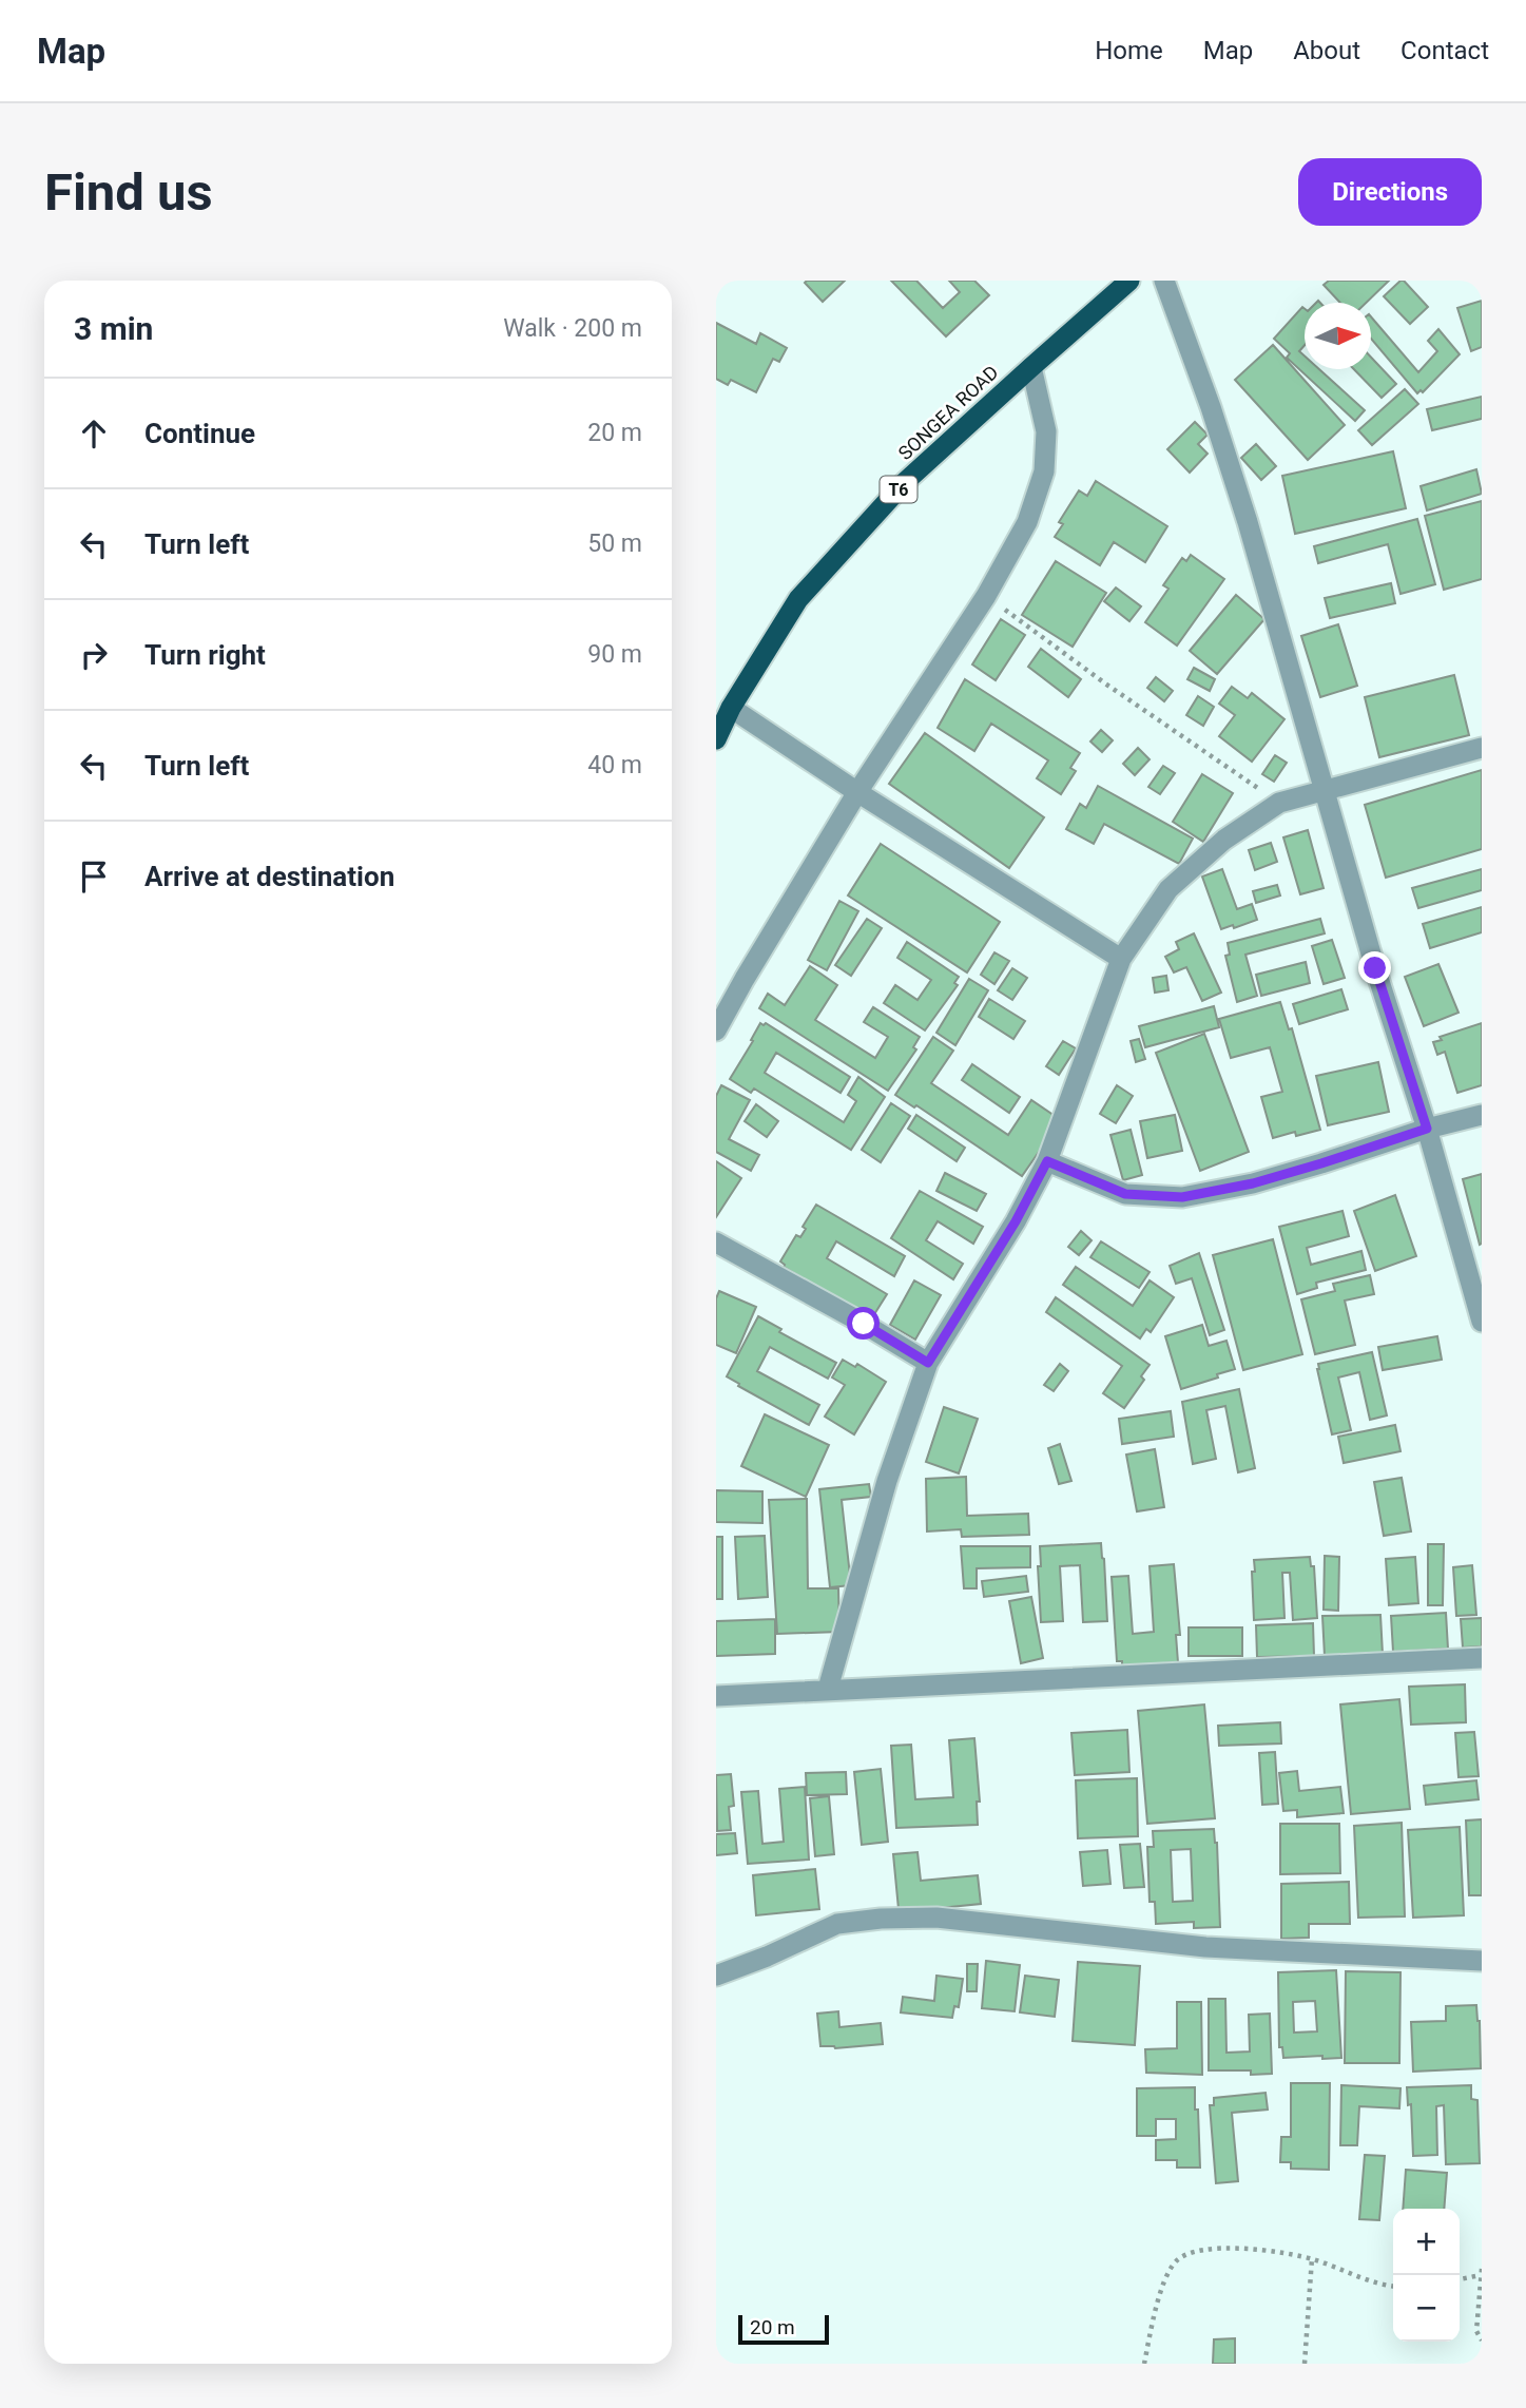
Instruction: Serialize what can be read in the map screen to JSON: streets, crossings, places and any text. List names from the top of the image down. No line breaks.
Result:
{"streets":{"highway":["SONGEA ROAD","T6"]},"scale_bar":"20 m","north":"right","page":{"header":"Map","nav":["Home","Map","About","Contact"],"buttons":"Directions","title":"Find us","heading":["3 min","Walk · 200 m"],"list":[["Continue","20 m"],["Turn left","50 m"],["Turn right","90 m"],["Turn left","40 m"],"Arrive at destination"],"map_buttons":["+","−"],"scale":"20 m"}}
